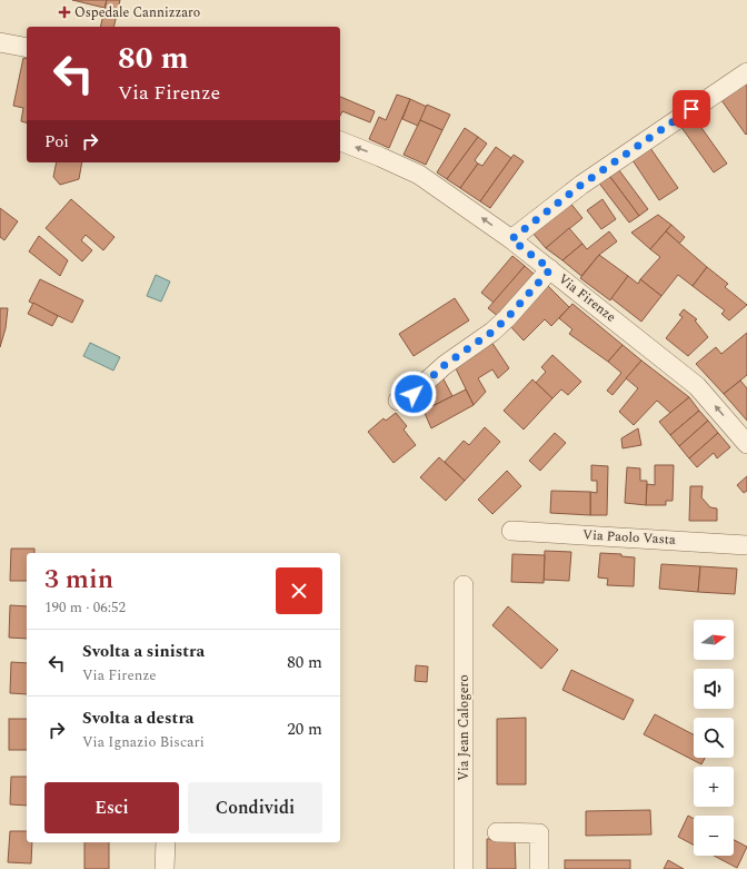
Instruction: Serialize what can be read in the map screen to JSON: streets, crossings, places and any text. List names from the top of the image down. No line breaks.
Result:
{"streets":{"street":["Via Firenze","Via Paolo Vasta","Via Jean Calogero"]},"one_way":["Via Firenze"],"places":{"health":["Ospedale Cannizzaro"]},"north":"right","page":{"turn":["80 m","Via Firenze"],"then":"Poi","heading":["3 min","190 m · 06:52"],"map_buttons":["+","−"],"list":[{"name":"Svolta a sinistra","note":"Via Firenze","value":"80 m"},{"name":"Svolta a destra","note":"Via Ignazio Biscari","value":"20 m"}],"buttons":["Esci","Condividi"]}}
